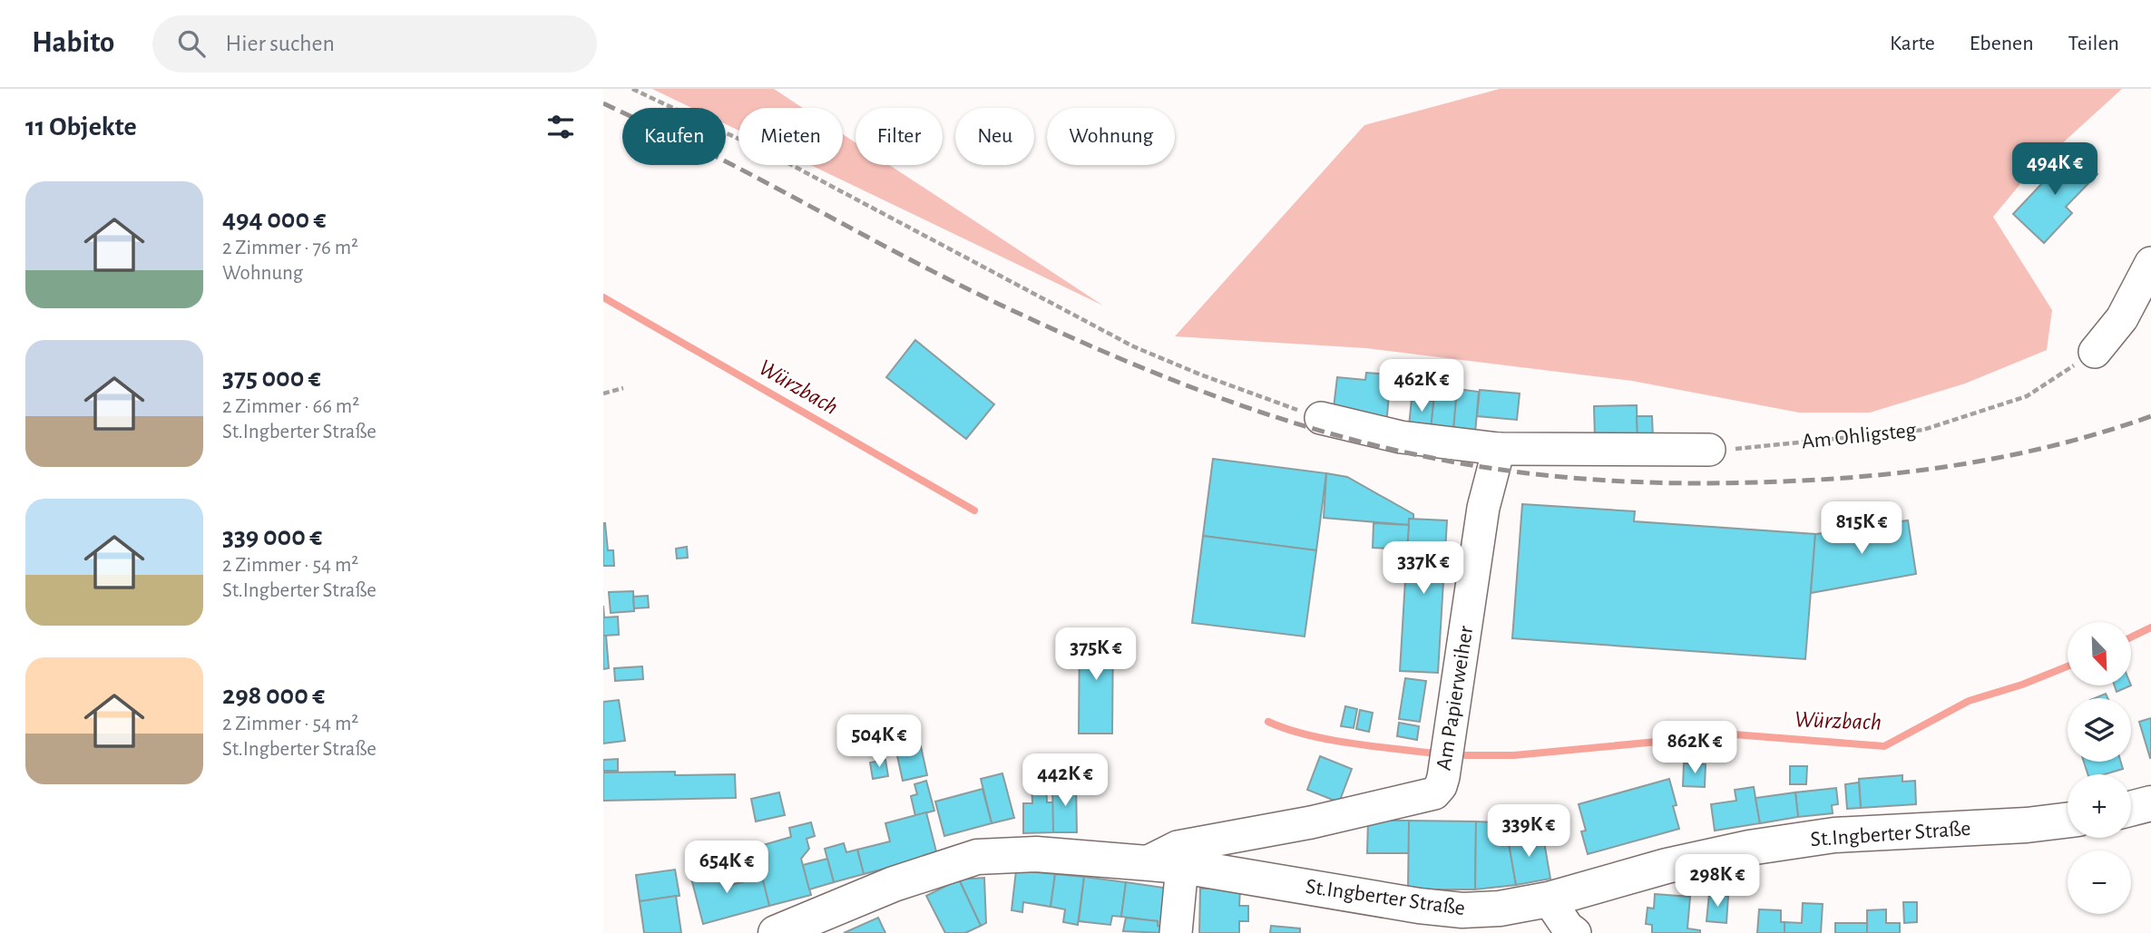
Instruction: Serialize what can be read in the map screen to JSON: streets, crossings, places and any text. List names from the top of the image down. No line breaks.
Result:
{"streets":{"main road":["St.Ingberter Straße"],"street":["Am Papierweiher"],"path":["Am Ohligsteg"]},"crossings":[["Am Papierweiher","St.Ingberter Straße"]],"water":["Würzbach"],"north":"bottom right","page":{"header":"Habito","search":"Hier suchen","nav":["Karte","Ebenen","Teilen"],"heading":"11 Objekte","chip":["Kaufen","Mieten","Filter","Neu","Wohnung"],"price":["494K €","462K €","815K €","337K €","375K €","504K €","862K €","442K €","339K €","654K €","298K €"],"list":[{"name":"494 000 €","note":"2 Zimmer · 76 m² · Wohnung"},{"name":"375 000 €","note":"2 Zimmer · 66 m² · St.Ingberter Straße"},{"name":"339 000 €","note":"2 Zimmer · 54 m² · St.Ingberter Straße"},{"name":"298 000 €","note":"2 Zimmer · 54 m² · St.Ingberter Straße"}],"map_buttons":["+","−"]}}
